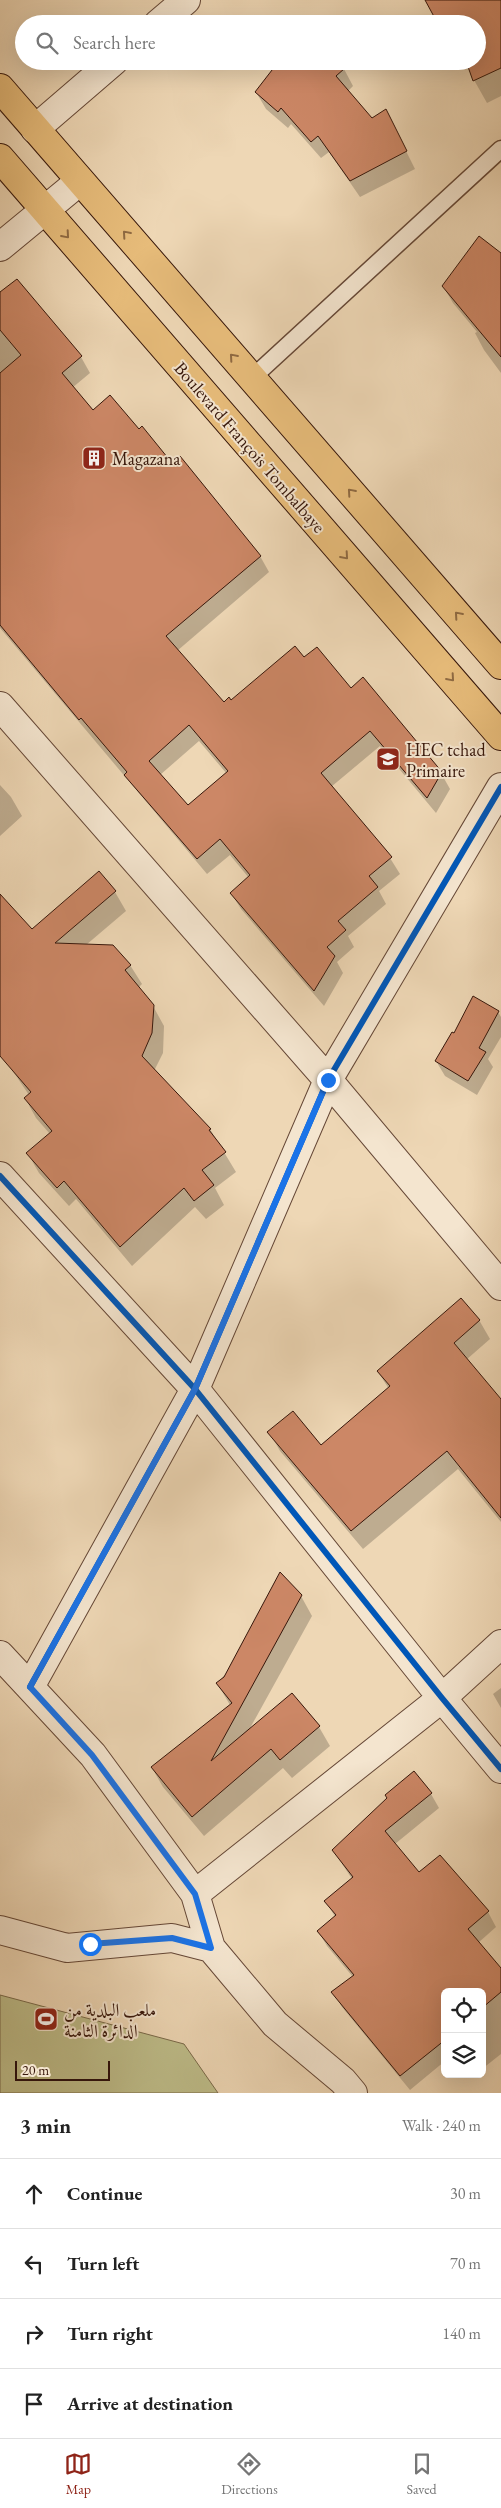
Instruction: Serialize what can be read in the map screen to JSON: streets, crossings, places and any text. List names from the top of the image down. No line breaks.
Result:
{"streets":{"main road":["Boulevard François Tombalbaye"]},"places":{"building":["Magazana"],"school or university":["HEC tchad Primaire"],"sports":["ملعب البلدية من الدائرة الثامنة"]},"scale_bar":"20 m","page":{"search":"Search here","scale":"20 m","heading":["3 min","Walk · 240 m"],"list":[["Continue","30 m"],["Turn left","70 m"],["Turn right","140 m"],"Arrive at destination"],"nav":["Map","Directions","Saved"]}}
